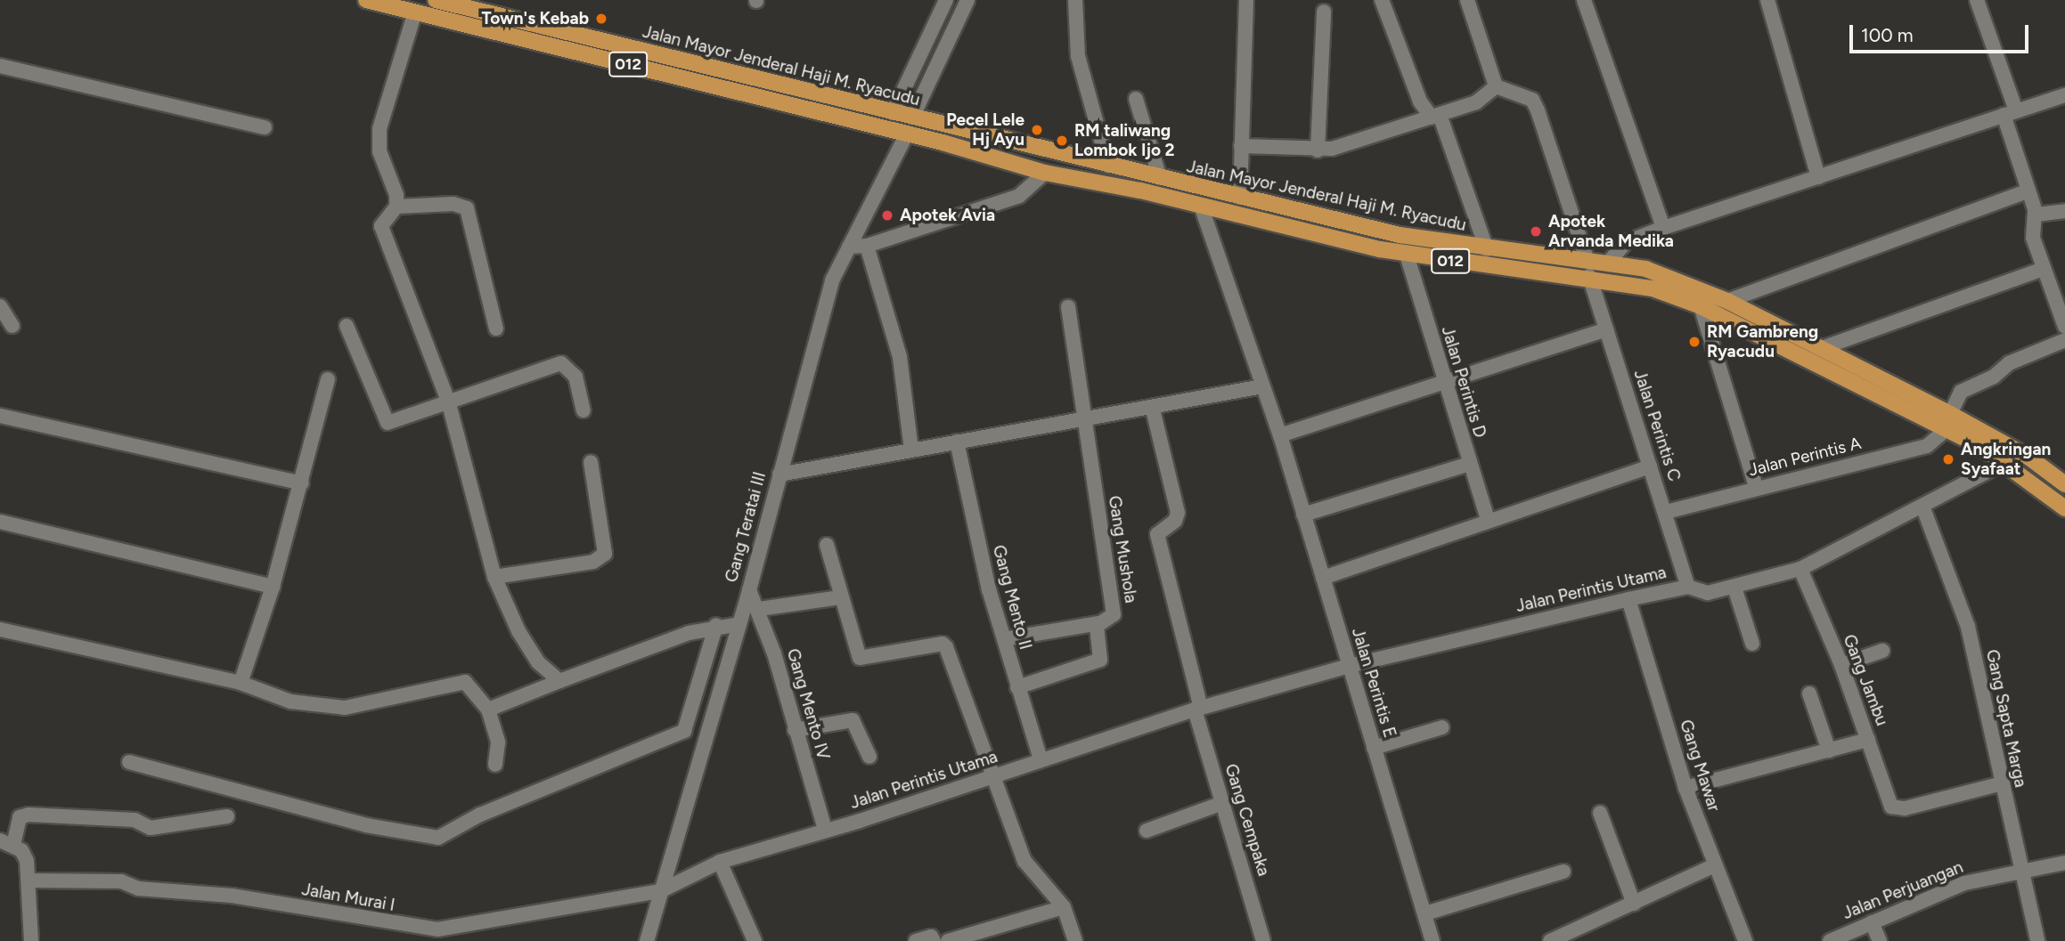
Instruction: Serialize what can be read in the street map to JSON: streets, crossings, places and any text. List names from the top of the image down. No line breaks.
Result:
{"streets":{"main road":["012","Jalan Mayor Jenderal Haji M. Ryacudu"],"street":["Jalan Perintis D","Jalan Perintis C","Jalan Perintis A","Gang Teratai III","Gang Mushola","Jalan Perintis Utama","Gang Mento II","Gang Jambu","Jalan Perintis E","Gang Mento IV","Gang Sapta Marga","Gang Mawar","Gang Cempaka","Jalan Perjuangan","Jalan Murai I"]},"crossings":[["Jalan Mayor Jenderal Haji M. Ryacudu","Jalan Perintis D"],["Jalan Mayor Jenderal Haji M. Ryacudu","Jalan Perintis C"],["Jalan Mayor Jenderal Haji M. Ryacudu","Jalan Perintis A"],["Jalan Mayor Jenderal Haji M. Ryacudu","Gang Teratai III"],["Jalan Mayor Jenderal Haji M. Ryacudu","Jalan Perintis Utama"],["Jalan Mayor Jenderal Haji M. Ryacudu","Jalan Perintis E"],["Jalan Perintis C","Jalan Perintis A"],["Jalan Perintis C","Jalan Perintis Utama"],["Gang Teratai III","Jalan Perintis Utama"],["Gang Teratai III","Gang Mento IV"],["Gang Teratai III","Jalan Murai I"],["Jalan Perintis Utama","Gang Mento II"],["Jalan Perintis Utama","Gang Jambu"],["Jalan Perintis Utama","Jalan Perintis E"],["Jalan Perintis Utama","Gang Mento IV"],["Jalan Perintis Utama","Gang Sapta Marga"],["Jalan Perintis Utama","Gang Mawar"],["Jalan Perintis Utama","Gang Cempaka"],["Jalan Perintis Utama","Jalan Murai I"],["Gang Jambu","Gang Sapta Marga"],["Gang Sapta Marga","Jalan Perjuangan"]],"places":["Town's Kebab","Pecel Lele Hj Ayu","RM taliwang Lombok Ijo 2","Apotek Avia","Apotek Arvanda Medika","RM Gambreng Ryacudu","Angkringan Syafaat"],"scale_bar":"100 m"}
